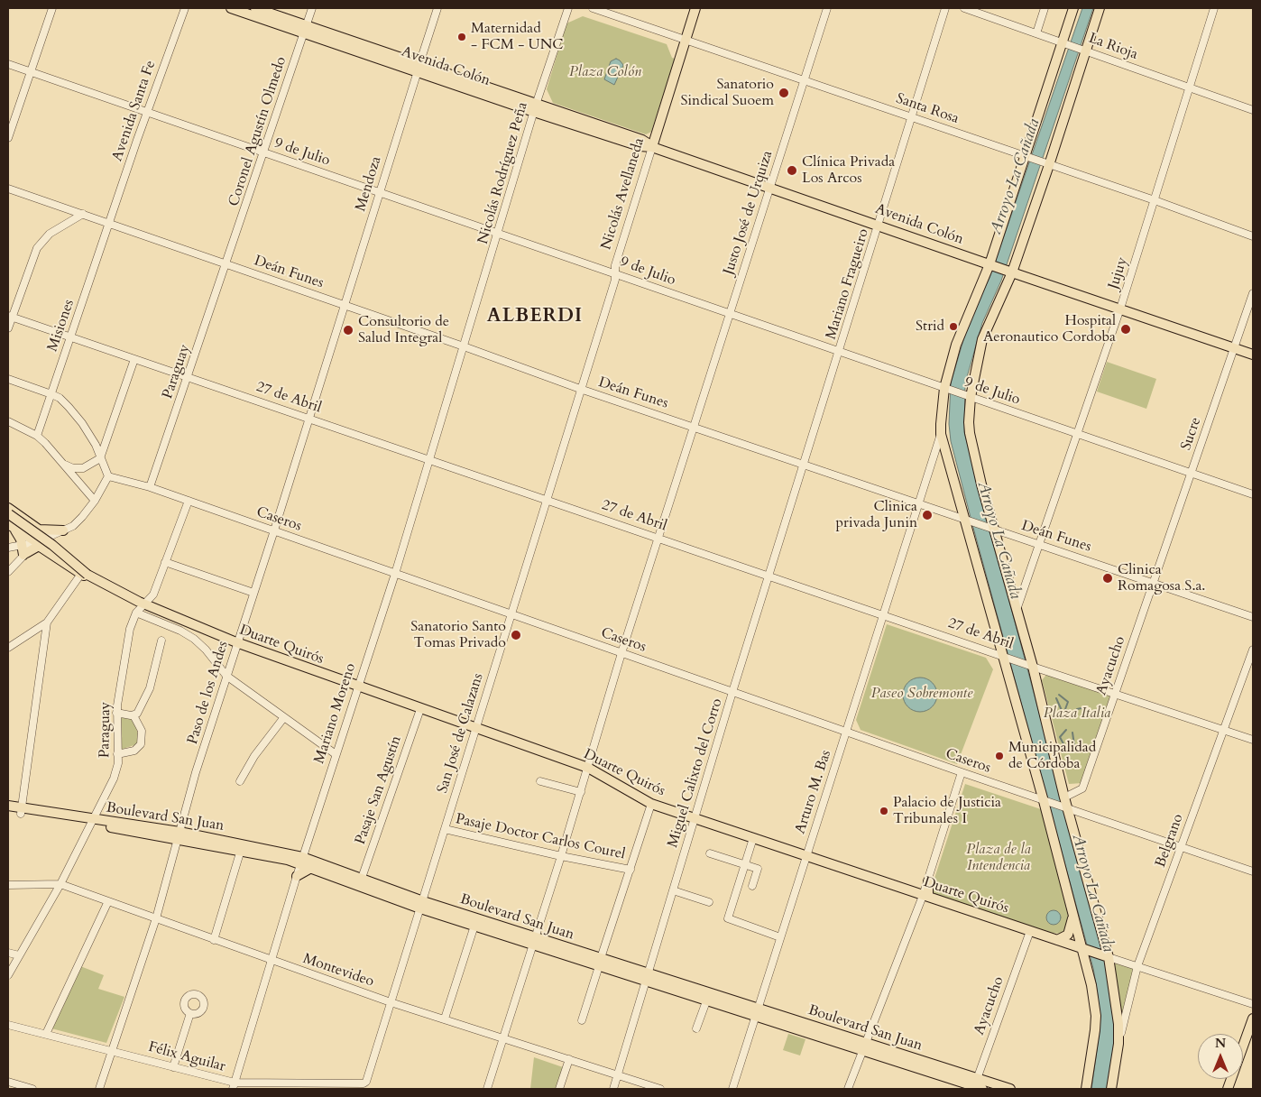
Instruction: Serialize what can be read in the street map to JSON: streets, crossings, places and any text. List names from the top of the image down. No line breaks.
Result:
{"streets":{"main road":["Avenida Colón","Nicolás Avellaneda","Duarte Quirós","Boulevard San Juan"],"street":["La Rioja","Santa Rosa","Avenida Santa Fe","Coronel Agustín Olmedo","9 de Julio","Nicolás Rodríguez Peña","Mendoza","Justo José de Urquiza","Deán Funes","Jujuy","Mariano Fragueiro","Misiones","Paraguay","27 de Abril","Sucre","Caseros","Ayacucho","Paso de los Andes","Mariano Moreno","San José de Calazans","Miguel Calixto del Corro","Pasaje San Agustín","Arturo M. Bas","Pasaje Doctor Carlos Courel","Belgrano","Montevideo","Félix Aguilar"]},"crossings":[["La Rioja","Jujuy"],["Avenida Colón","Coronel Agustín Olmedo"],["Avenida Colón","Nicolás Rodríguez Peña"],["Avenida Colón","Mendoza"],["Avenida Colón","Nicolás Avellaneda"],["Avenida Colón","Justo José de Urquiza"],["Avenida Colón","Jujuy"],["Avenida Colón","Mariano Fragueiro"],["Avenida Colón","Sucre"],["Santa Rosa","Nicolás Avellaneda"],["Santa Rosa","Justo José de Urquiza"],["Santa Rosa","Jujuy"],["Santa Rosa","Mariano Fragueiro"],["Avenida Santa Fe","9 de Julio"],["Avenida Santa Fe","Deán Funes"],["Avenida Santa Fe","Misiones"],["Coronel Agustín Olmedo","9 de Julio"],["Coronel Agustín Olmedo","Deán Funes"],["Coronel Agustín Olmedo","Paraguay"],["9 de Julio","Nicolás Rodríguez Peña"],["9 de Julio","Mendoza"],["9 de Julio","Nicolás Avellaneda"],["9 de Julio","Justo José de Urquiza"],["9 de Julio","Jujuy"],["9 de Julio","Mariano Fragueiro"],["9 de Julio","Sucre"],["Nicolás Rodríguez Peña","Deán Funes"],["Nicolás Rodríguez Peña","Mariano Moreno"],["Mendoza","Deán Funes"],["Mendoza","Paso de los Andes"],["Nicolás Avellaneda","Deán Funes"],["Nicolás Avellaneda","San José de Calazans"],["Justo José de Urquiza","Deán Funes"],["Justo José de Urquiza","27 de Abril"],["Justo José de Urquiza","Caseros"],["Justo José de Urquiza","Duarte Quirós"],["Justo José de Urquiza","Boulevard San Juan"],["Justo José de Urquiza","Pasaje Doctor Carlos Courel"],["Justo José de Urquiza","Montevideo"],["Deán Funes","Jujuy"],["Deán Funes","Mariano Fragueiro"],["Deán Funes","Misiones"],["Deán Funes","Paraguay"],["Deán Funes","Sucre"],["Deán Funes","Ayacucho"],["Deán Funes","Paso de los Andes"],["Deán Funes","Mariano Moreno"],["Deán Funes","San José de Calazans"],["Deán Funes","Miguel Calixto del Corro"],["Deán Funes","Arturo M. Bas"],["Mariano Fragueiro","Miguel Calixto del Corro"],["Misiones","27 de Abril"],["Paraguay","27 de Abril"],["Paraguay","Caseros"],["Paraguay","Duarte Quirós"],["Paraguay","Boulevard San Juan"],["Paraguay","Montevideo"],["27 de Abril","Ayacucho"],["27 de Abril","Paso de los Andes"],["27 de Abril","Mariano Moreno"],["27 de Abril","San José de Calazans"],["27 de Abril","Miguel Calixto del Corro"],["27 de Abril","Arturo M. Bas"],["27 de Abril","Belgrano"],["Sucre","Ayacucho"],["Caseros","Paso de los Andes"],["Caseros","Mariano Moreno"],["Caseros","San José de Calazans"],["Caseros","Miguel Calixto del Corro"],["Caseros","Arturo M. Bas"],["Caseros","Belgrano"],["Duarte Quirós","Ayacucho"],["Duarte Quirós","Paso de los Andes"],["Duarte Quirós","Mariano Moreno"],["Duarte Quirós","San José de Calazans"],["Duarte Quirós","Miguel Calixto del Corro"],["Duarte Quirós","Pasaje San Agustín"],["Duarte Quirós","Arturo M. Bas"],["Duarte Quirós","Belgrano"],["Ayacucho","Boulevard San Juan"],["Paso de los Andes","Boulevard San Juan"],["Paso de los Andes","Montevideo"],["Paso de los Andes","Félix Aguilar"],["Mariano Moreno","Boulevard San Juan"],["Mariano Moreno","Montevideo"],["Mariano Moreno","Félix Aguilar"],["San José de Calazans","Boulevard San Juan"],["San José de Calazans","Pasaje Doctor Carlos Courel"],["San José de Calazans","Montevideo"],["San José de Calazans","Félix Aguilar"],["Miguel Calixto del Corro","Boulevard San Juan"],["Miguel Calixto del Corro","Montevideo"],["Pasaje San Agustín","Boulevard San Juan"],["Arturo M. Bas","Boulevard San Juan"]],"districts":["ALBERDI"],"water":["Arroyo La Cañada"],"parks":["Plaza Colón","Paseo Sobremonte","Plaza Italia","Plaza de la Intendencia"],"places":["Maternidad - FCM - UNC","Sanatorio Sindical Suoem","Clínica Privada Los Arcos","Strid","Hospital Aeronautico Cordoba","Consultorio de Salud Integral","Clinica privada Junin","Clinica Romagosa S.a.","Sanatorio Santo Tomas Privado","Municipalidad de Córdoba","Palacio de Justicia Tribunales I"],"north":"top"}
